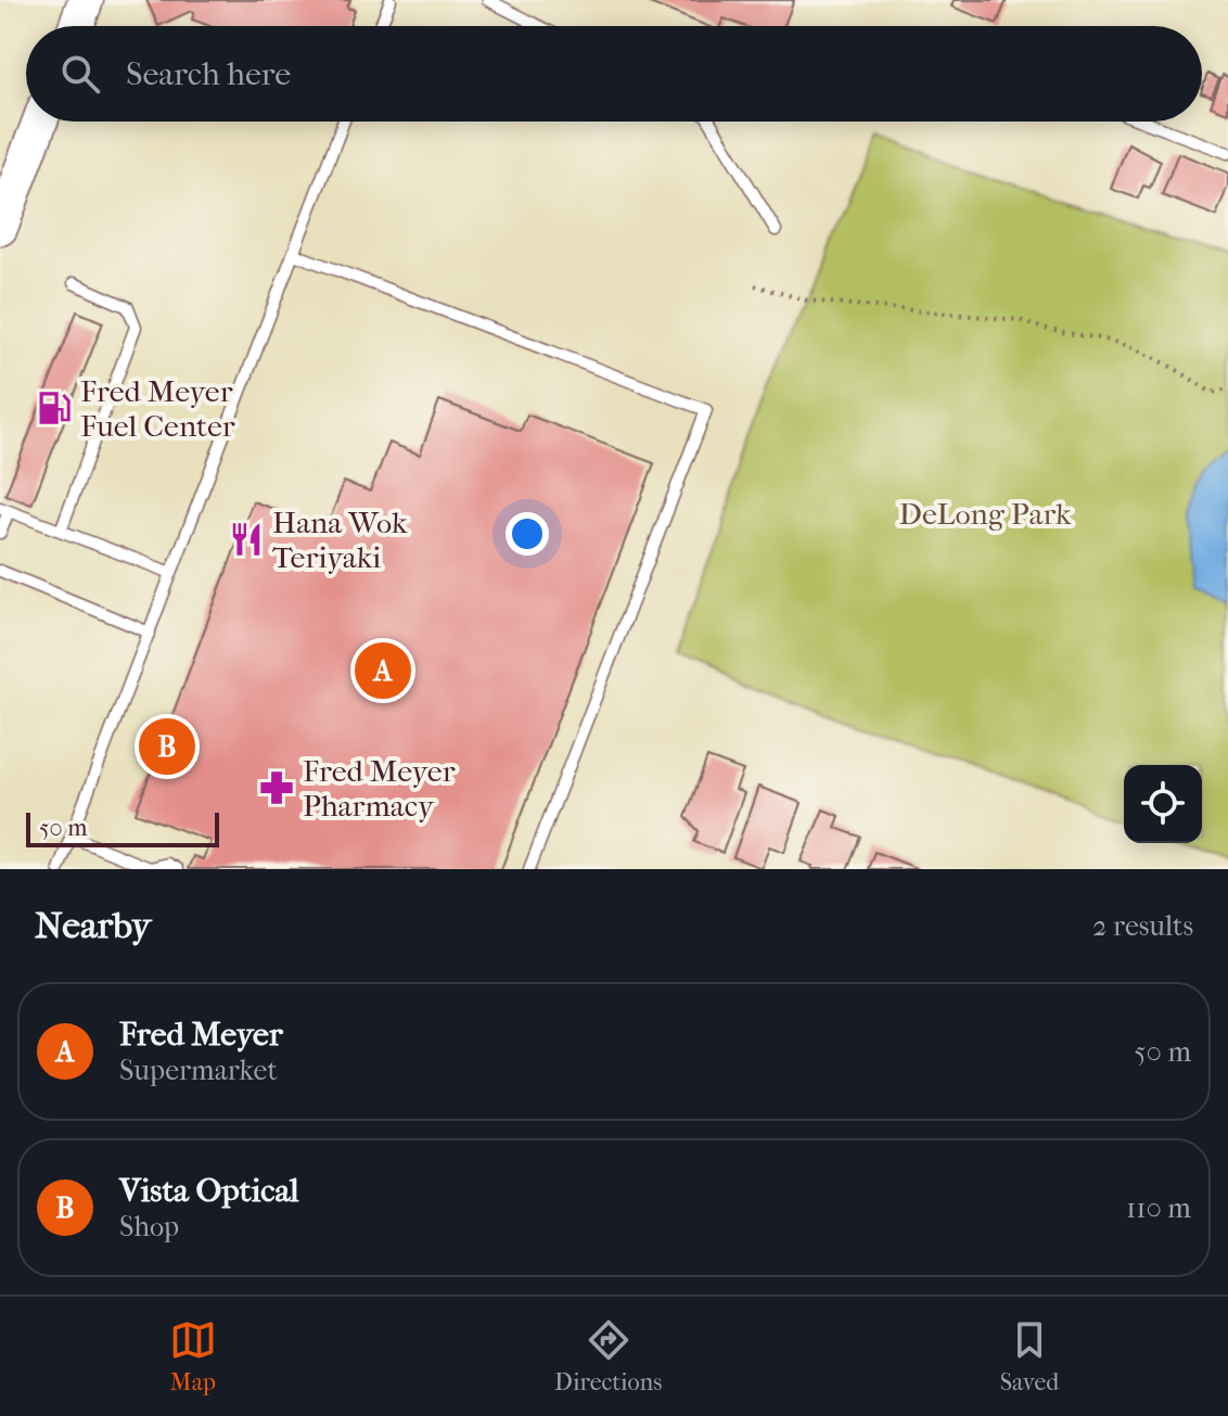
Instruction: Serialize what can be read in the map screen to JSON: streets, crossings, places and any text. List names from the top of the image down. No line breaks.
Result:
{"parks":["DeLong Park"],"places":{"fuel station":["Fred Meyer Fuel Center"],"restaurant":["Hana Wok Teriyaki"],"pharmacy":["Fred Meyer Pharmacy"]},"scale_bar":"50 m","page":{"search":"Search here","pins":["A","B"],"scale":"50 m","heading":["Nearby","2 results"],"list":[{"mark":"A","name":"Fred Meyer","note":"Supermarket","value":"50 m"},{"mark":"B","name":"Vista Optical","note":"Shop","value":"110 m"}],"nav":["Map","Directions","Saved"]}}
